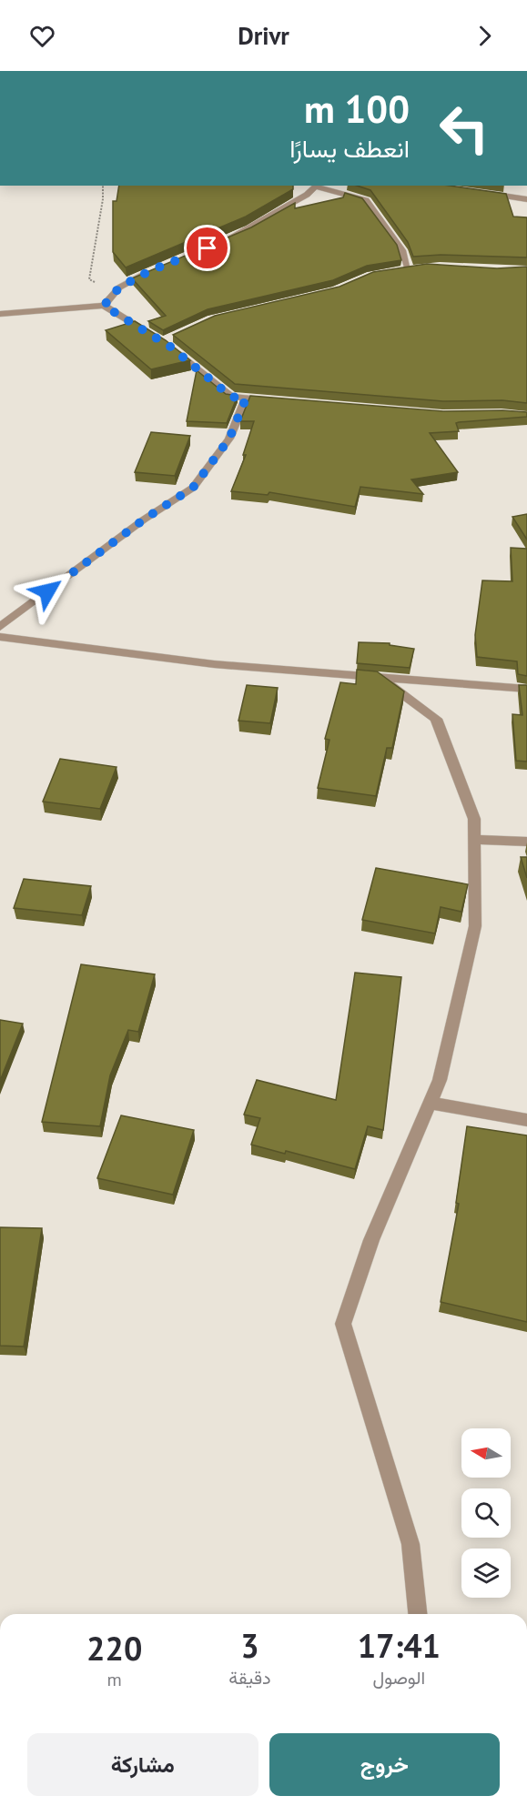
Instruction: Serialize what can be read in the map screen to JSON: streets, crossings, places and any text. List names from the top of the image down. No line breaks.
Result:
{"north":"left","page":{"header":"Drivr","turn":["100 m","انعطف يسارًا"],"eta":["17:41","الوصول","3","دقيقة","220","m"],"buttons":["خروج","مشاركة"]}}
